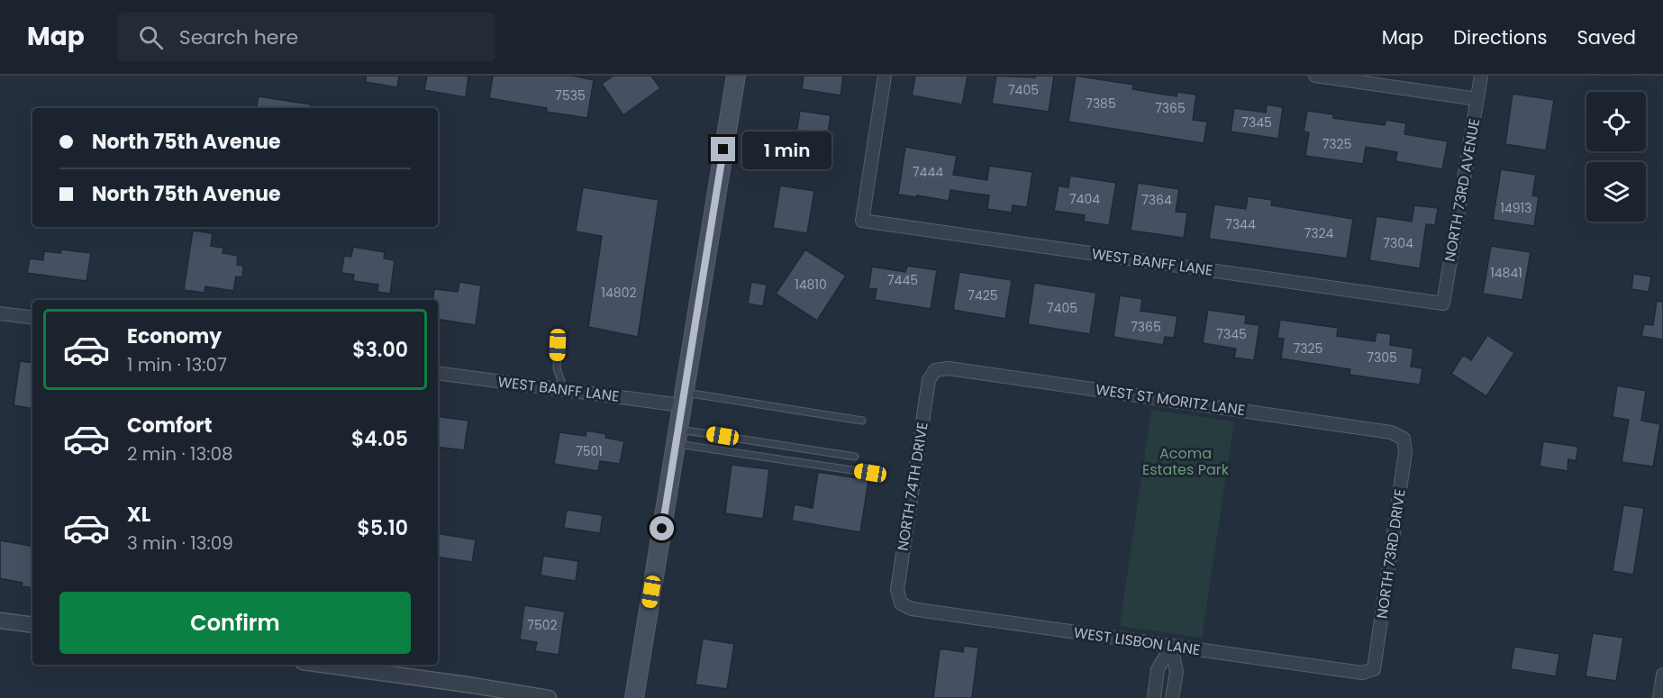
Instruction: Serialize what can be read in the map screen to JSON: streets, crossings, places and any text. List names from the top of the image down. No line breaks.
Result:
{"streets":{"street":["NORTH 73RD AVENUE","WEST BANFF LANE","WEST ST MORITZ LANE","NORTH 74TH DRIVE","NORTH 73RD DRIVE","WEST LISBON LANE"]},"crossings":[["NORTH 73RD AVENUE","WEST BANFF LANE"],["WEST ST MORITZ LANE","NORTH 74TH DRIVE"],["WEST ST MORITZ LANE","NORTH 73RD DRIVE"],["NORTH 74TH DRIVE","WEST LISBON LANE"],["NORTH 73RD DRIVE","WEST LISBON LANE"]],"parks":["Acoma Estates Park"],"house_numbers":["7405","7535","7385","7365","7345","7325","7444","7404","7364","14913","7344","7324","7304","14841","7445","14810","14802","7425","7405","7365","7345","7325","7305","7501","7502"],"page":{"header":"Map","search":"Search here","nav":["Map","Directions","Saved"],"banner":["North 75th Avenue","North 75th Avenue"],"bubble":"1 min","list":[{"name":"Economy","note":"1 min · 13:07","value":"$3.00"},{"name":"Comfort","note":"2 min · 13:08","value":"$4.05"},{"name":"XL","note":"3 min · 13:09","value":"$5.10"}],"buttons":"Confirm"}}
